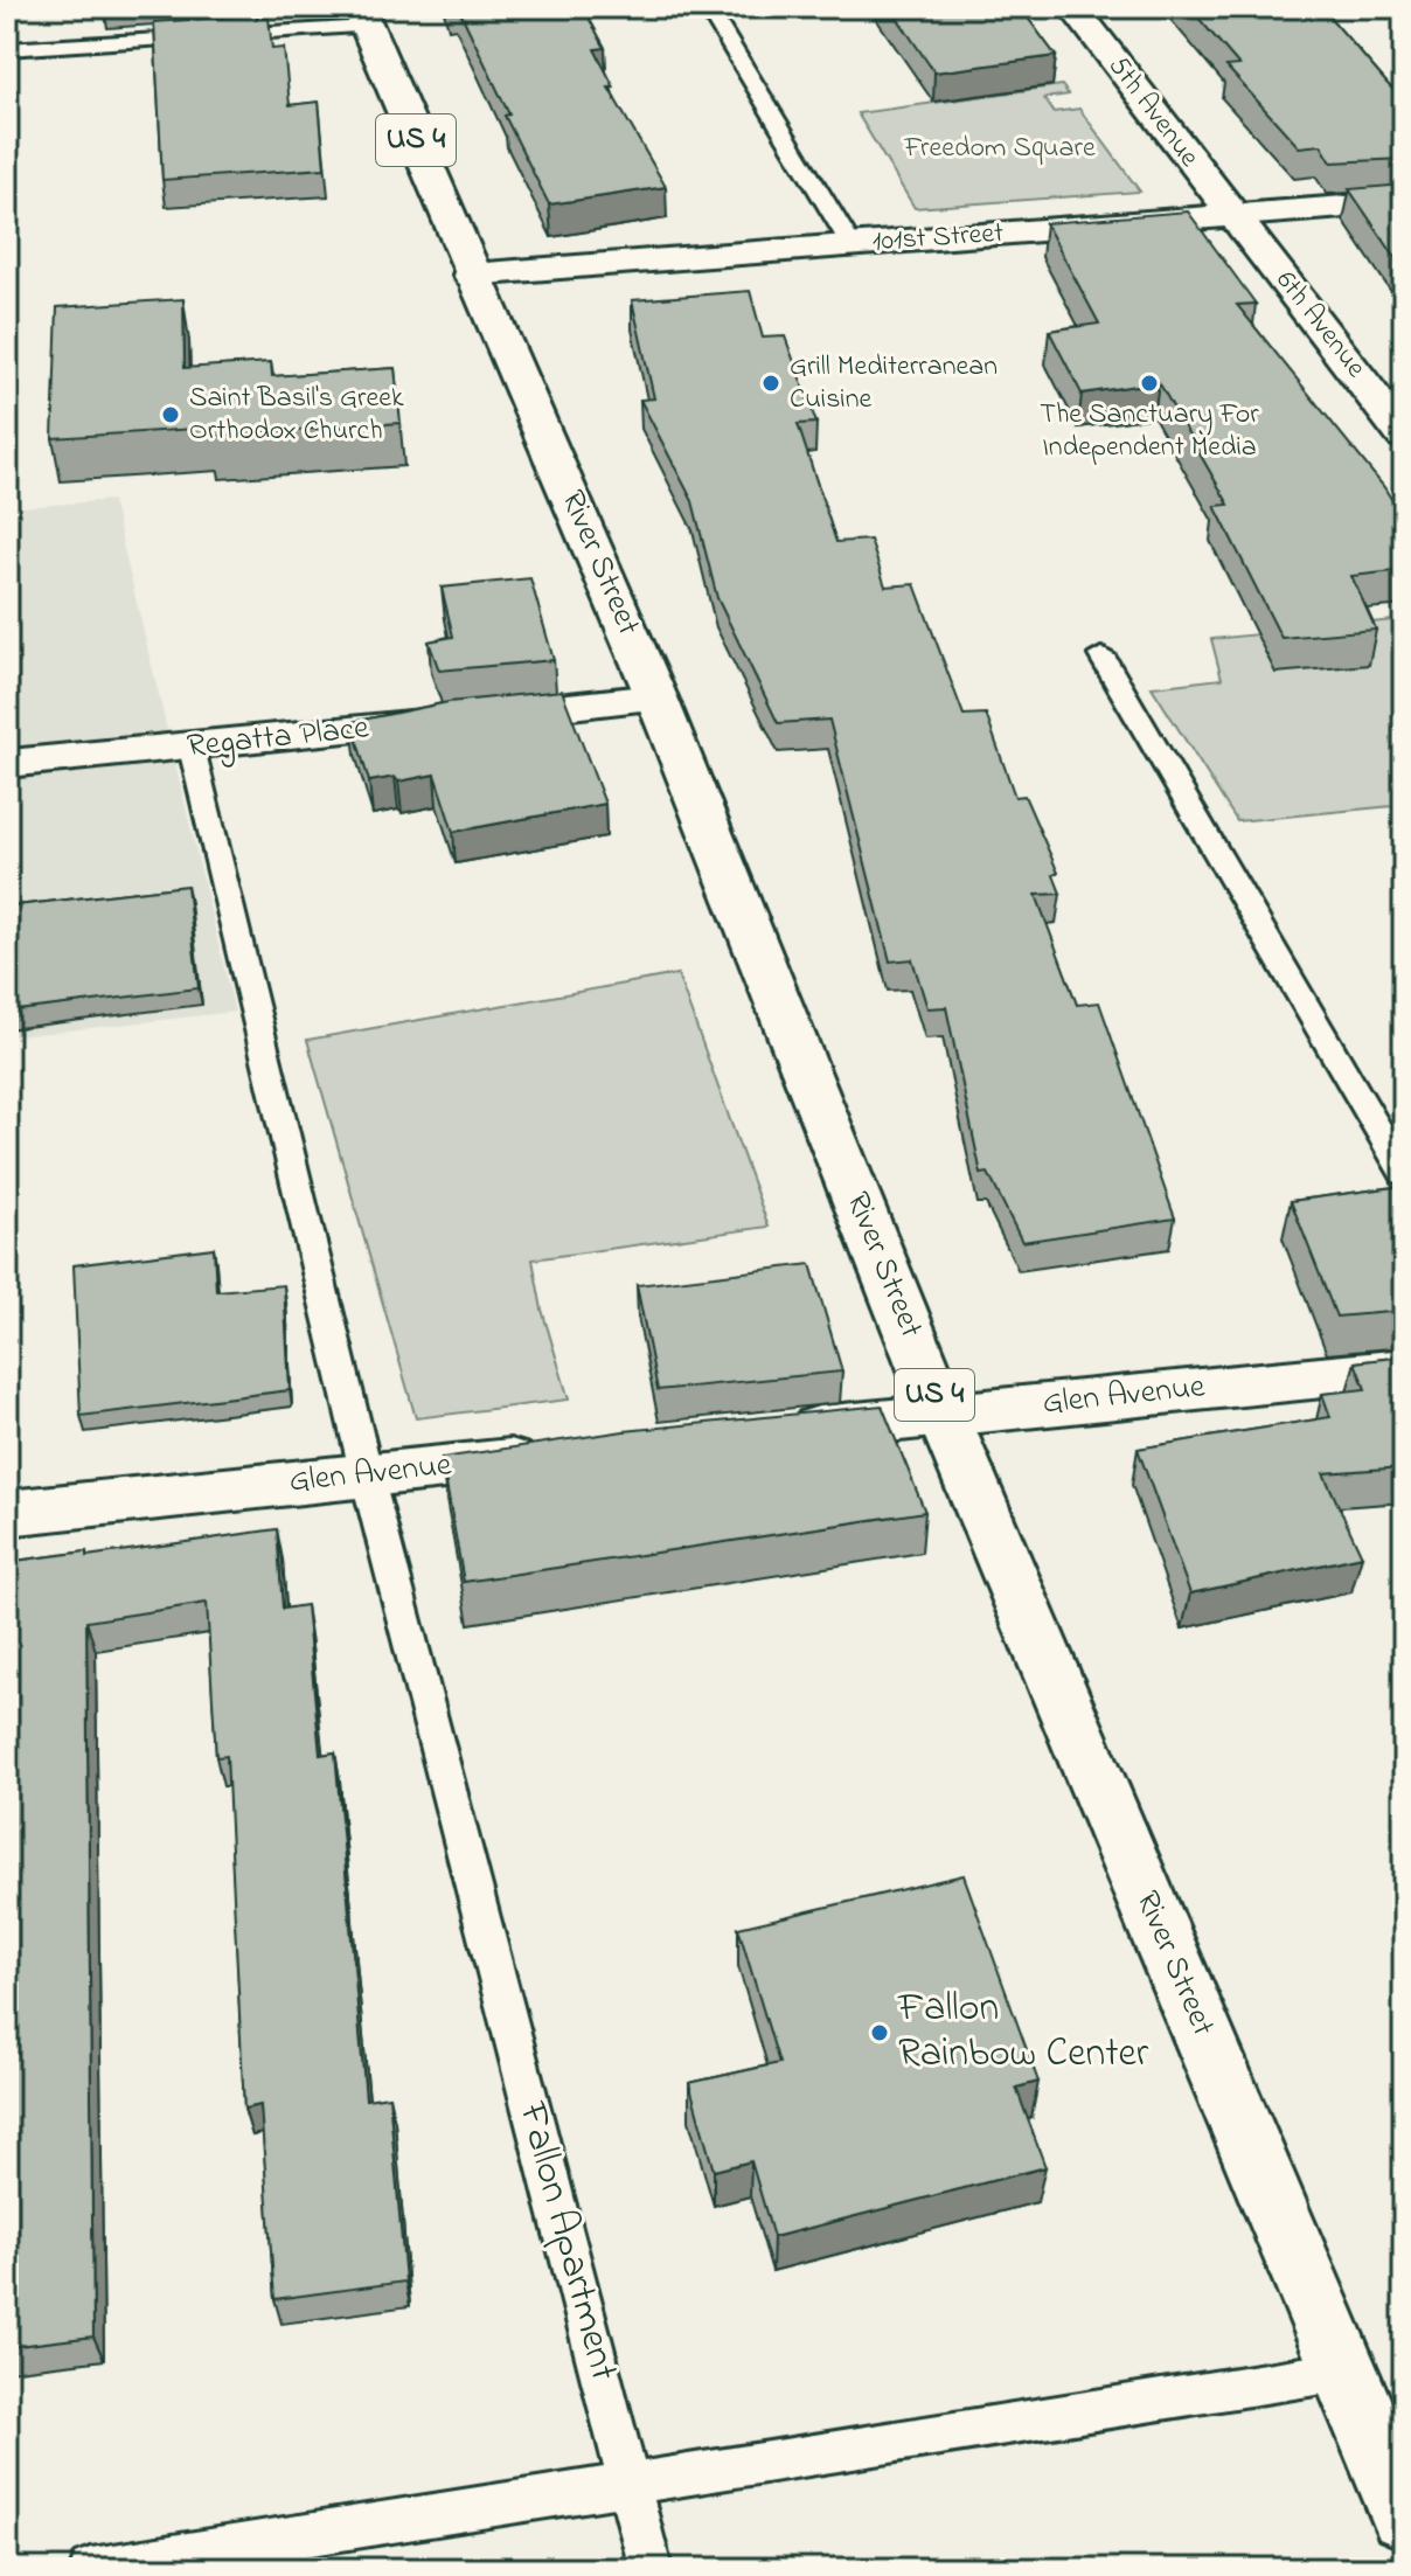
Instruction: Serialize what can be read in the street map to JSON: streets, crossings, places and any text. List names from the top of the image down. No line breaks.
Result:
{"streets":{"street":["5th Avenue","US 4","101st Street","6th Avenue","River Street","Regatta Place","Glen Avenue"],"lane":["Fallon Apartment"]},"crossings":[["5th Avenue","101st Street"],["5th Avenue","6th Avenue"],["US 4","101st Street"],["US 4","River Street"],["101st Street","6th Avenue"],["101st Street","River Street"],["River Street","Regatta Place"],["River Street","Glen Avenue"],["Regatta Place","Fallon Apartment"],["Glen Avenue","Fallon Apartment"]],"parks":["Freedom Square"],"places":["Grill Mediterranean Cuisine","The Sanctuary For Independent Media","Saint Basil's Greek Orthodox Church","Fallon Rainbow Center"]}
